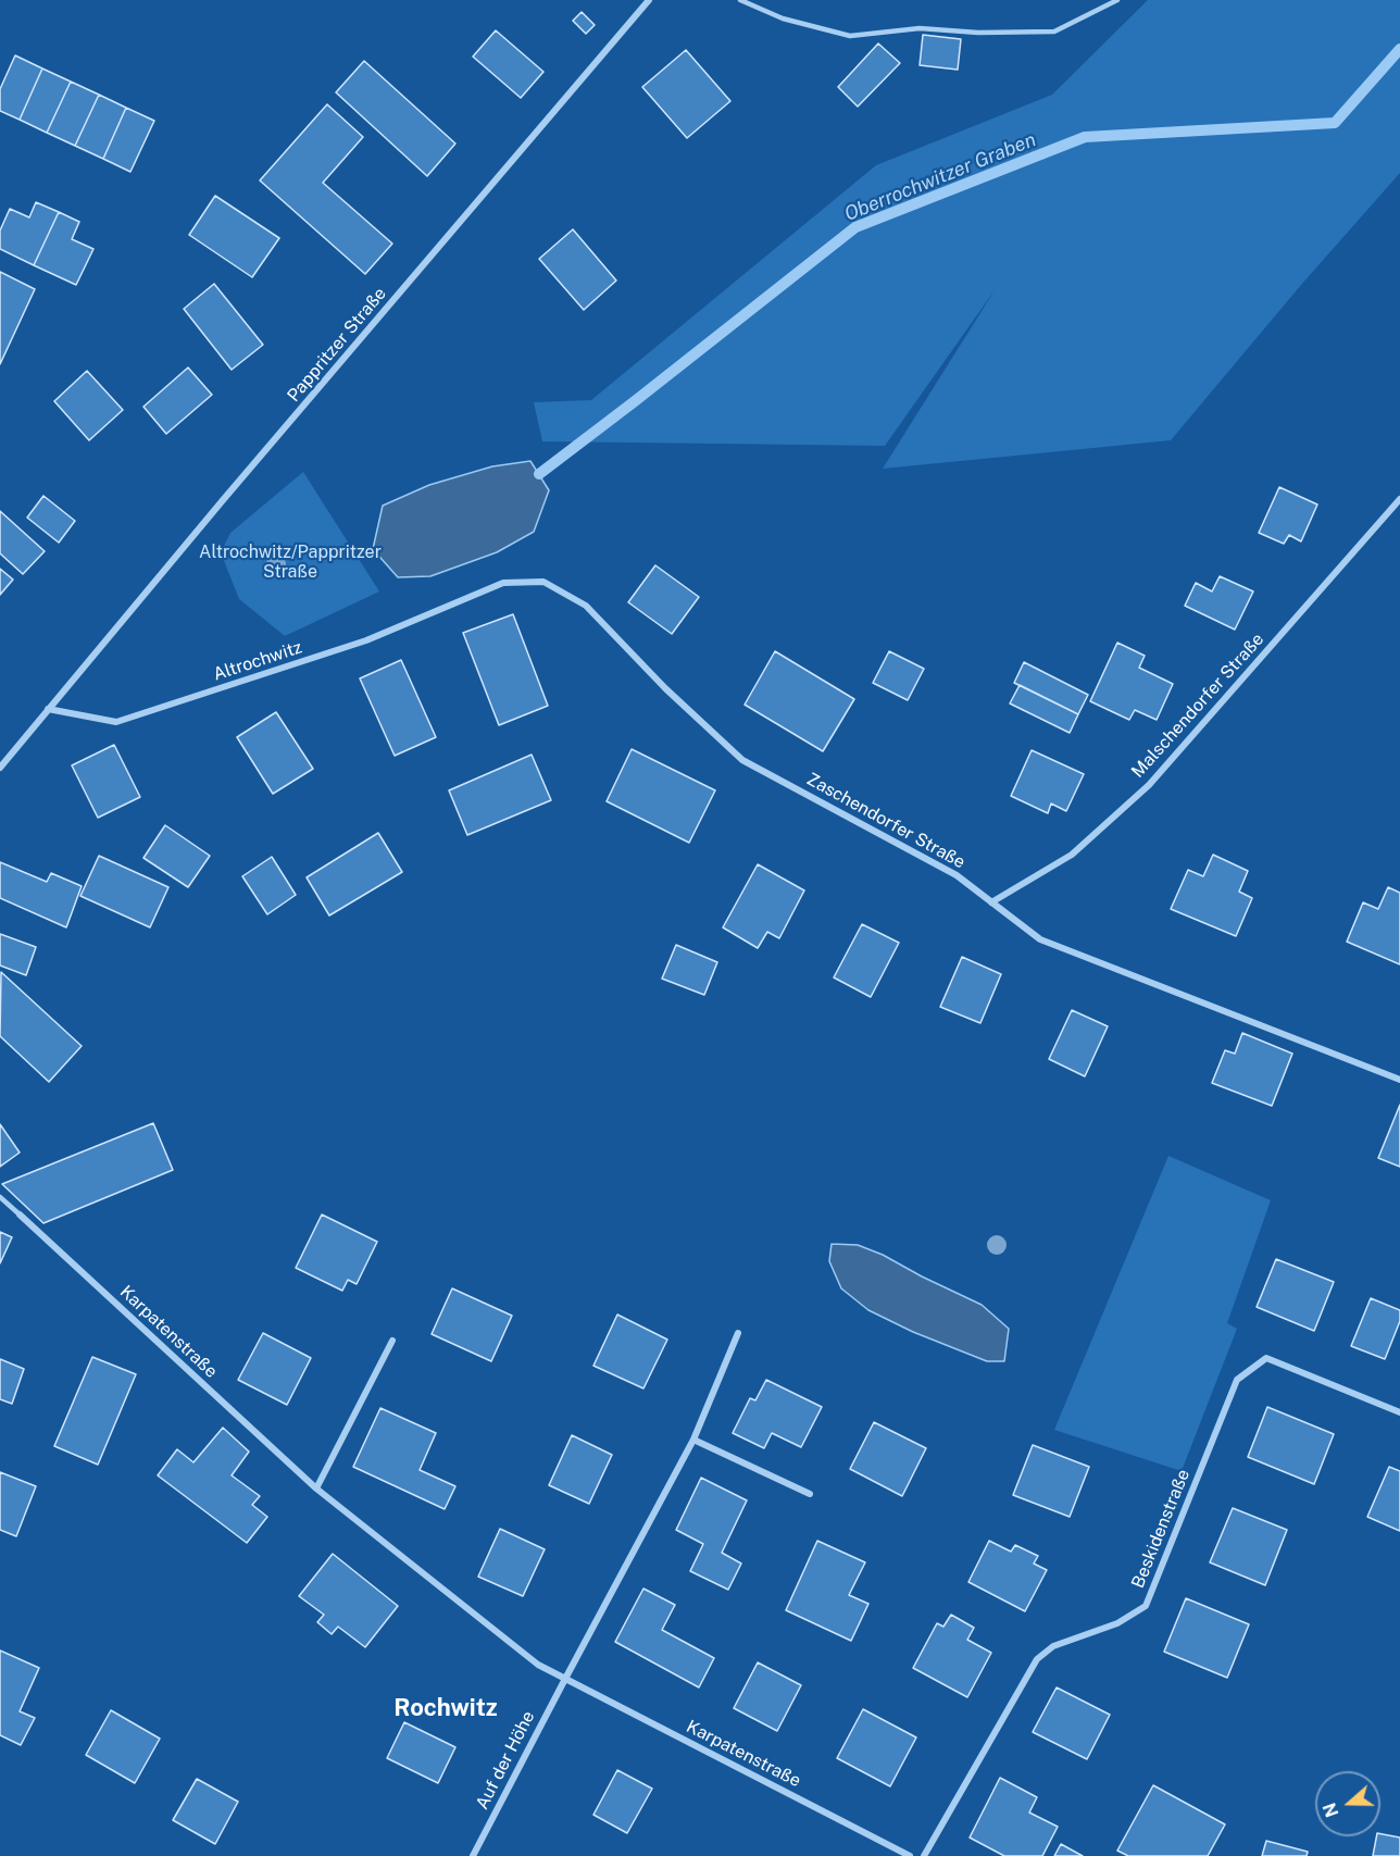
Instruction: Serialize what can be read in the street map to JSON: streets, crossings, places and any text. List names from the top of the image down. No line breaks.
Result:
{"streets":{"street":["Pappritzer Straße","Altrochwitz","Malschendorfer Straße","Zaschendorfer Straße","Karpatenstraße","Beskidenstraße","Auf der Höhe"]},"crossings":[["Pappritzer Straße","Altrochwitz"],["Altrochwitz","Zaschendorfer Straße"],["Malschendorfer Straße","Zaschendorfer Straße"],["Karpatenstraße","Auf der Höhe"]],"districts":["Rochwitz"],"water":["Oberrochwitzer Graben"],"parks":["Altrochwitz/Pappritzer Straße"],"north":"left"}
